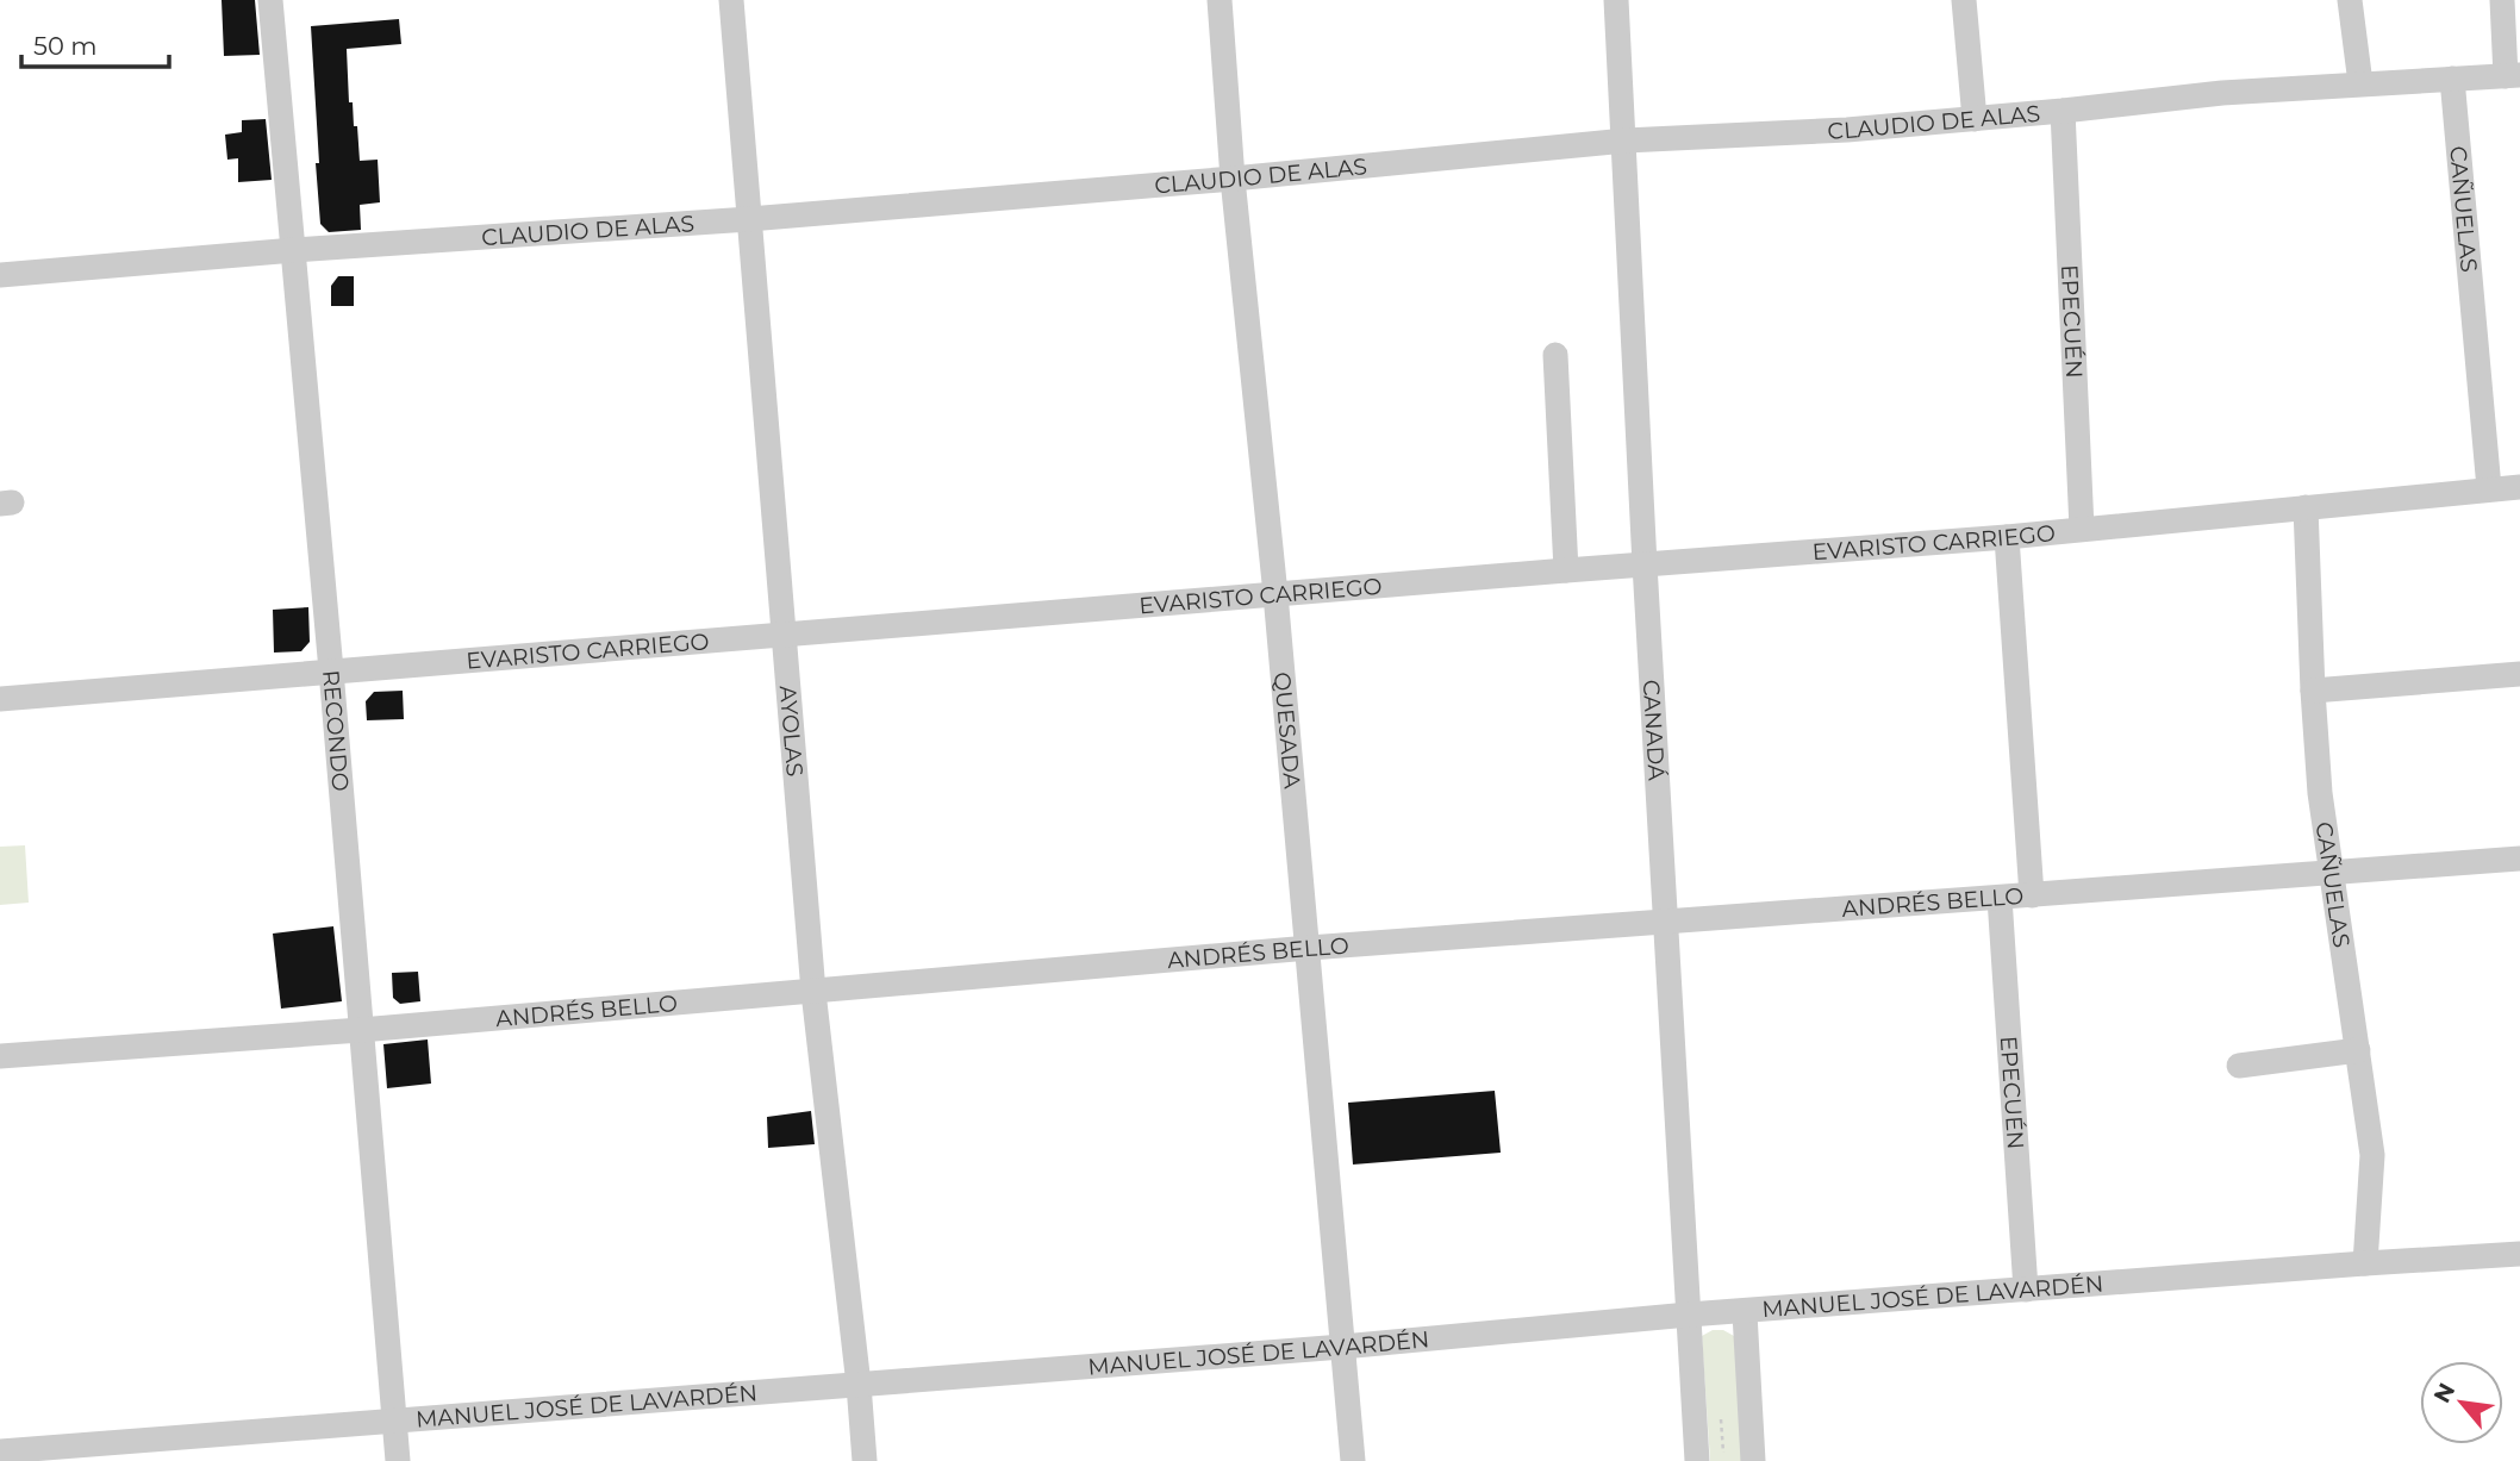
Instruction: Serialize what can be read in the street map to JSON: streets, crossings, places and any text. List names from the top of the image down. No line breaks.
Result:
{"streets":{"street":["CLAUDIO DE ALAS","CAÑUELAS","EPECUÉN","EVARISTO CARRIEGO","RECONDO","QUESADA","AYOLAS","CANADÁ","ANDRÉS BELLO","MANUEL JOSÉ DE LAVARDÉN"]},"crossings":[["CLAUDIO DE ALAS","CAÑUELAS"],["CLAUDIO DE ALAS","EPECUÉN"],["CLAUDIO DE ALAS","RECONDO"],["CLAUDIO DE ALAS","QUESADA"],["CLAUDIO DE ALAS","AYOLAS"],["CLAUDIO DE ALAS","CANADÁ"],["CAÑUELAS","EVARISTO CARRIEGO"],["CAÑUELAS","ANDRÉS BELLO"],["CAÑUELAS","MANUEL JOSÉ DE LAVARDÉN"],["EPECUÉN","EVARISTO CARRIEGO"],["EPECUÉN","ANDRÉS BELLO"],["EPECUÉN","MANUEL JOSÉ DE LAVARDÉN"],["EVARISTO CARRIEGO","RECONDO"],["EVARISTO CARRIEGO","QUESADA"],["EVARISTO CARRIEGO","AYOLAS"],["EVARISTO CARRIEGO","CANADÁ"],["RECONDO","ANDRÉS BELLO"],["RECONDO","MANUEL JOSÉ DE LAVARDÉN"],["QUESADA","ANDRÉS BELLO"],["QUESADA","MANUEL JOSÉ DE LAVARDÉN"],["AYOLAS","ANDRÉS BELLO"],["AYOLAS","MANUEL JOSÉ DE LAVARDÉN"],["CANADÁ","ANDRÉS BELLO"],["CANADÁ","MANUEL JOSÉ DE LAVARDÉN"]],"scale_bar":"50 m","north":"top left"}
